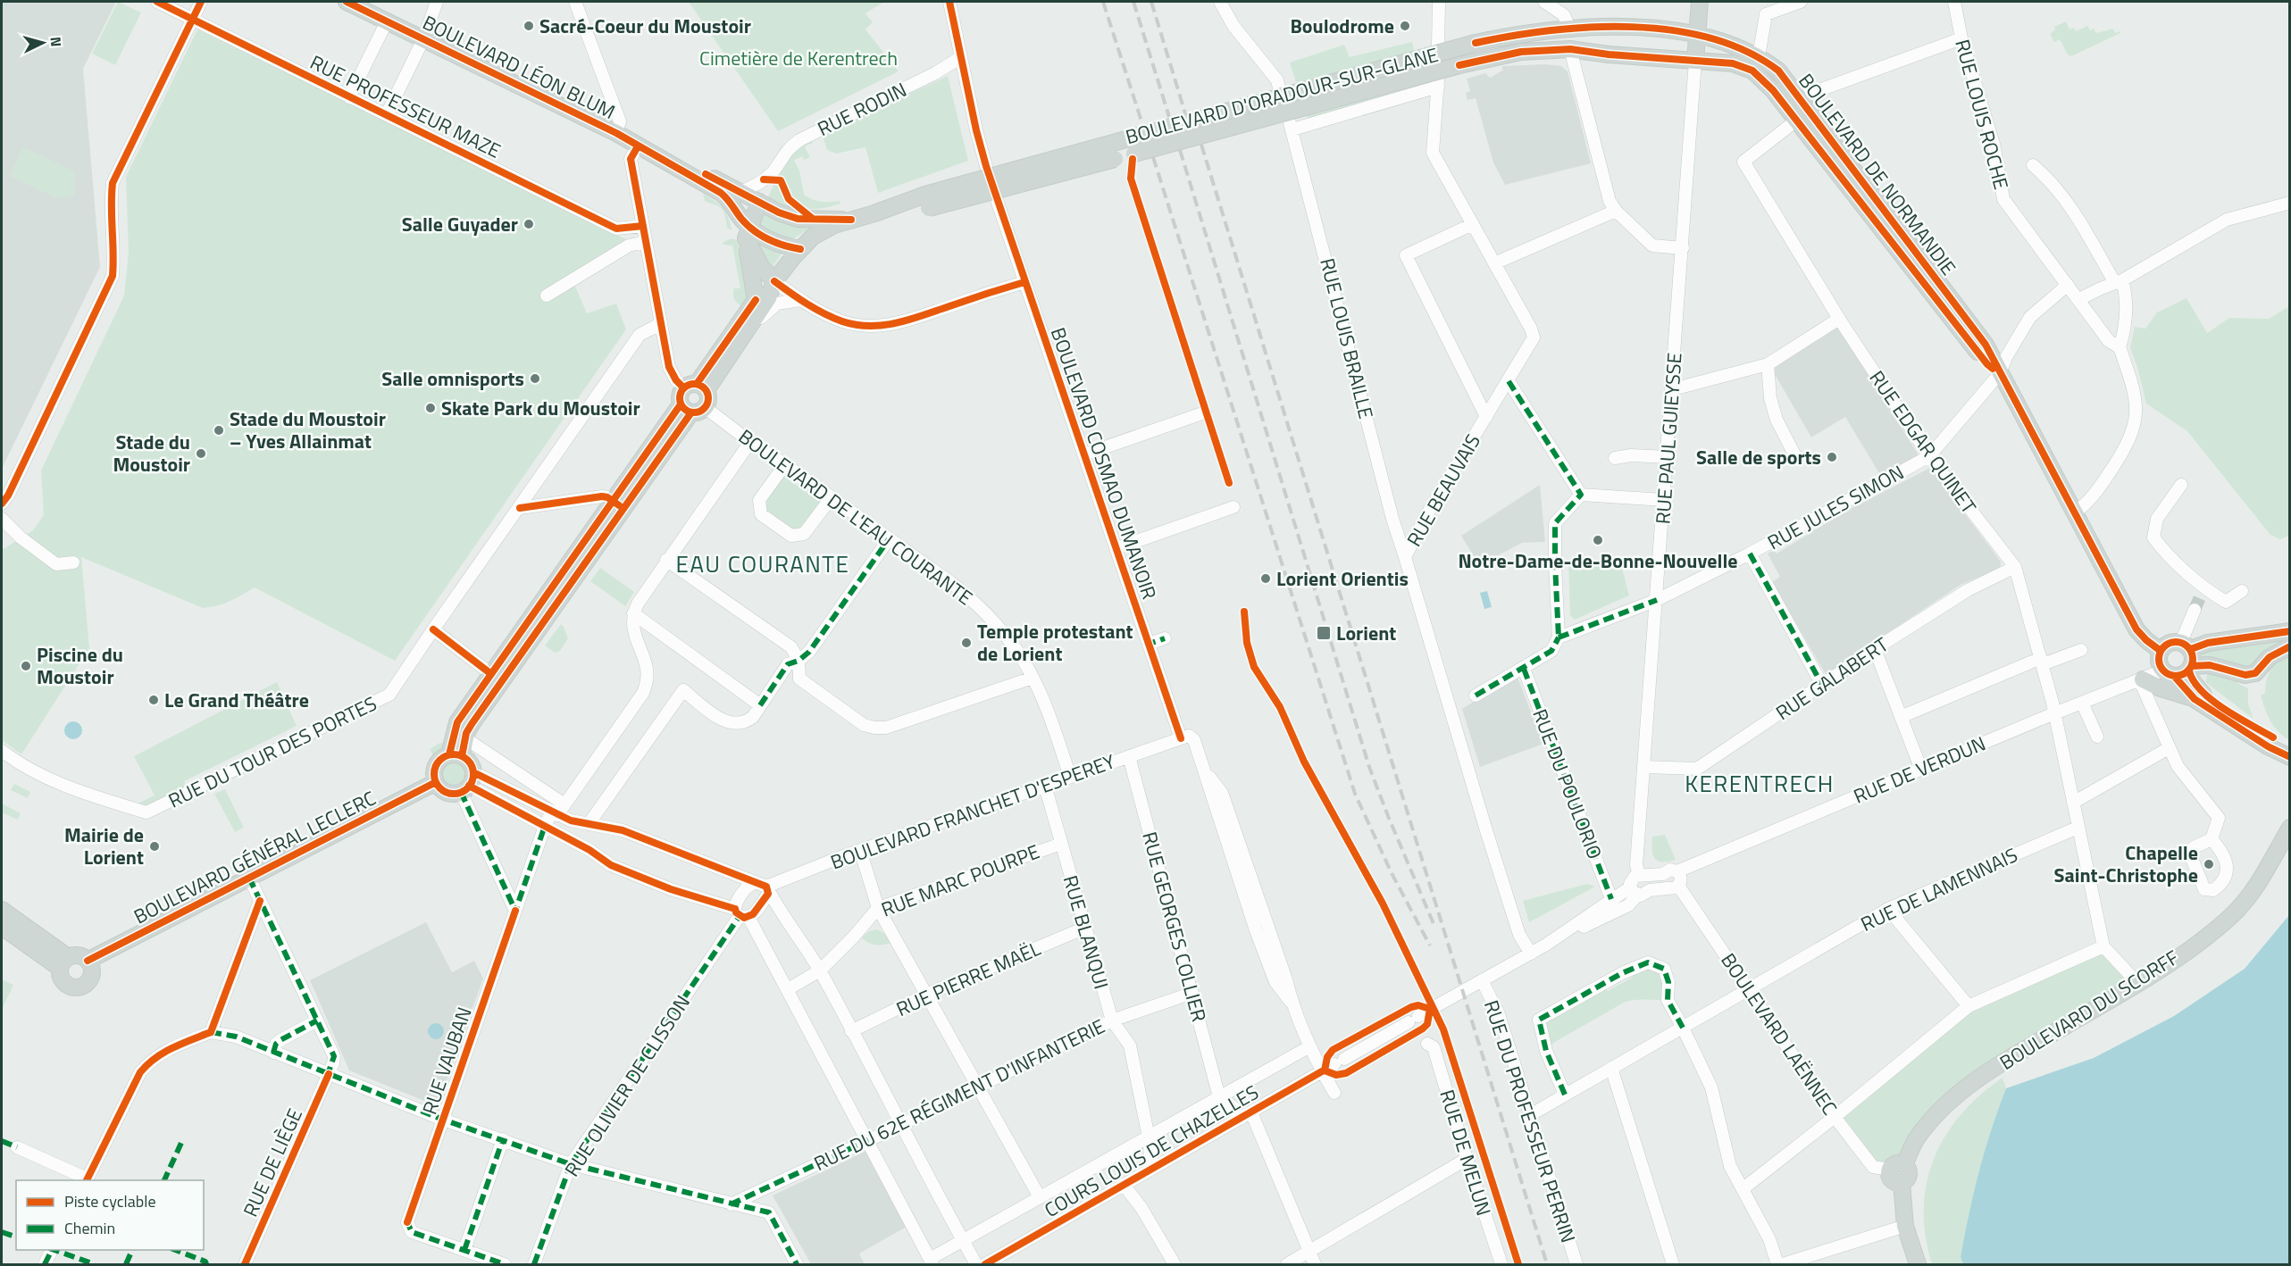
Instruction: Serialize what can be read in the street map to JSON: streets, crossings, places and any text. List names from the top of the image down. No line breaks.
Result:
{"streets":{"main road":["BOULEVARD LÉON BLUM","BOULEVARD D'ORADOUR-SUR-GLANE","BOULEVARD DE NORMANDIE","RUE PAUL GUIEYSSE","BOULEVARD GÉNÉRAL LECLERC","BOULEVARD DU SCORFF"],"street":["RUE PROFESSEUR MAZE","RUE RODIN","RUE LOUIS ROCHE","RUE LOUIS BRAILLE","RUE EDGAR QUINET","BOULEVARD COSMAO DUMANOIR","RUE BEAUVAIS","RUE JULES SIMON","BOULEVARD DE L'EAU COURANTE","RUE GALABERT","RUE DU TOUR DES PORTES","RUE DE VERDUN","RUE DU POULORIO","BOULEVARD FRANCHET D'ESPEREY","RUE MARC POURPE","RUE DE LAMENNAIS","RUE GEORGES COLLIER","RUE BLANQUI","RUE PIERRE MAËL","BOULEVARD LAËNNEC","RUE VAUBAN","RUE OLIVIER DE CLISSON","RUE DU 62E RÉGIMENT D'INFANTERIE","RUE DU PROFESSEUR PERRIN","COURS LOUIS DE CHAZELLES","RUE DE MELUN","RUE DE LIÈGE"]},"crossings":[["BOULEVARD LÉON BLUM","BOULEVARD D'ORADOUR-SUR-GLANE"],["BOULEVARD LÉON BLUM","RUE RODIN"],["BOULEVARD D'ORADOUR-SUR-GLANE","BOULEVARD DE NORMANDIE"],["BOULEVARD D'ORADOUR-SUR-GLANE","RUE PAUL GUIEYSSE"],["RUE LOUIS ROCHE","RUE JULES SIMON"],["BOULEVARD DE NORMANDIE","RUE PAUL GUIEYSSE"],["BOULEVARD DE NORMANDIE","RUE EDGAR QUINET"],["BOULEVARD DE NORMANDIE","RUE JULES SIMON"],["BOULEVARD DE NORMANDIE","RUE DE VERDUN"],["RUE LOUIS BRAILLE","RUE BEAUVAIS"],["RUE PAUL GUIEYSSE","RUE JULES SIMON"],["RUE PAUL GUIEYSSE","RUE GALABERT"],["RUE PAUL GUIEYSSE","COURS LOUIS DE CHAZELLES"],["RUE EDGAR QUINET","RUE JULES SIMON"],["RUE EDGAR QUINET","RUE GALABERT"],["RUE EDGAR QUINET","RUE DE VERDUN"],["RUE EDGAR QUINET","RUE DE LAMENNAIS"],["BOULEVARD COSMAO DUMANOIR","BOULEVARD FRANCHET D'ESPEREY"],["RUE BEAUVAIS","COURS LOUIS DE CHAZELLES"],["BOULEVARD DE L'EAU COURANTE","BOULEVARD FRANCHET D'ESPEREY"],["RUE DE VERDUN","BOULEVARD LAËNNEC"],["RUE DU POULORIO","COURS LOUIS DE CHAZELLES"],["BOULEVARD FRANCHET D'ESPEREY","RUE GEORGES COLLIER"],["BOULEVARD FRANCHET D'ESPEREY","RUE BLANQUI"],["BOULEVARD GÉNÉRAL LECLERC","RUE DE LIÈGE"],["RUE MARC POURPE","RUE BLANQUI"],["RUE DE LAMENNAIS","BOULEVARD LAËNNEC"],["RUE DE LAMENNAIS","RUE DU PROFESSEUR PERRIN"],["RUE GEORGES COLLIER","RUE DU 62E RÉGIMENT D'INFANTERIE"],["RUE GEORGES COLLIER","COURS LOUIS DE CHAZELLES"],["RUE BLANQUI","RUE PIERRE MAËL"],["RUE BLANQUI","RUE DU 62E RÉGIMENT D'INFANTERIE"],["RUE BLANQUI","COURS LOUIS DE CHAZELLES"],["BOULEVARD DU SCORFF","BOULEVARD LAËNNEC"],["RUE DU PROFESSEUR PERRIN","COURS LOUIS DE CHAZELLES"]],"districts":["EAU COURANTE","KERENTRECH"],"parks":["Cimetière de Kerentrech"],"places":{"other":["Sacré-Coeur du Moustoir","Boulodrome","Salle Guyader","Salle omnisports","Skate Park du Moustoir","Stade du Moustoir – Yves Allainmat","Stade du Moustoir","Salle de sports","Notre-Dame-de-Bonne-Nouvelle","Lorient Orientis","Temple protestant de Lorient","Piscine du Moustoir","Le Grand Théâtre","Mairie de Lorient","Chapelle Saint-Christophe"],"transit":["Lorient"]},"legend":["Piste cyclable","Chemin"],"north":"right"}
